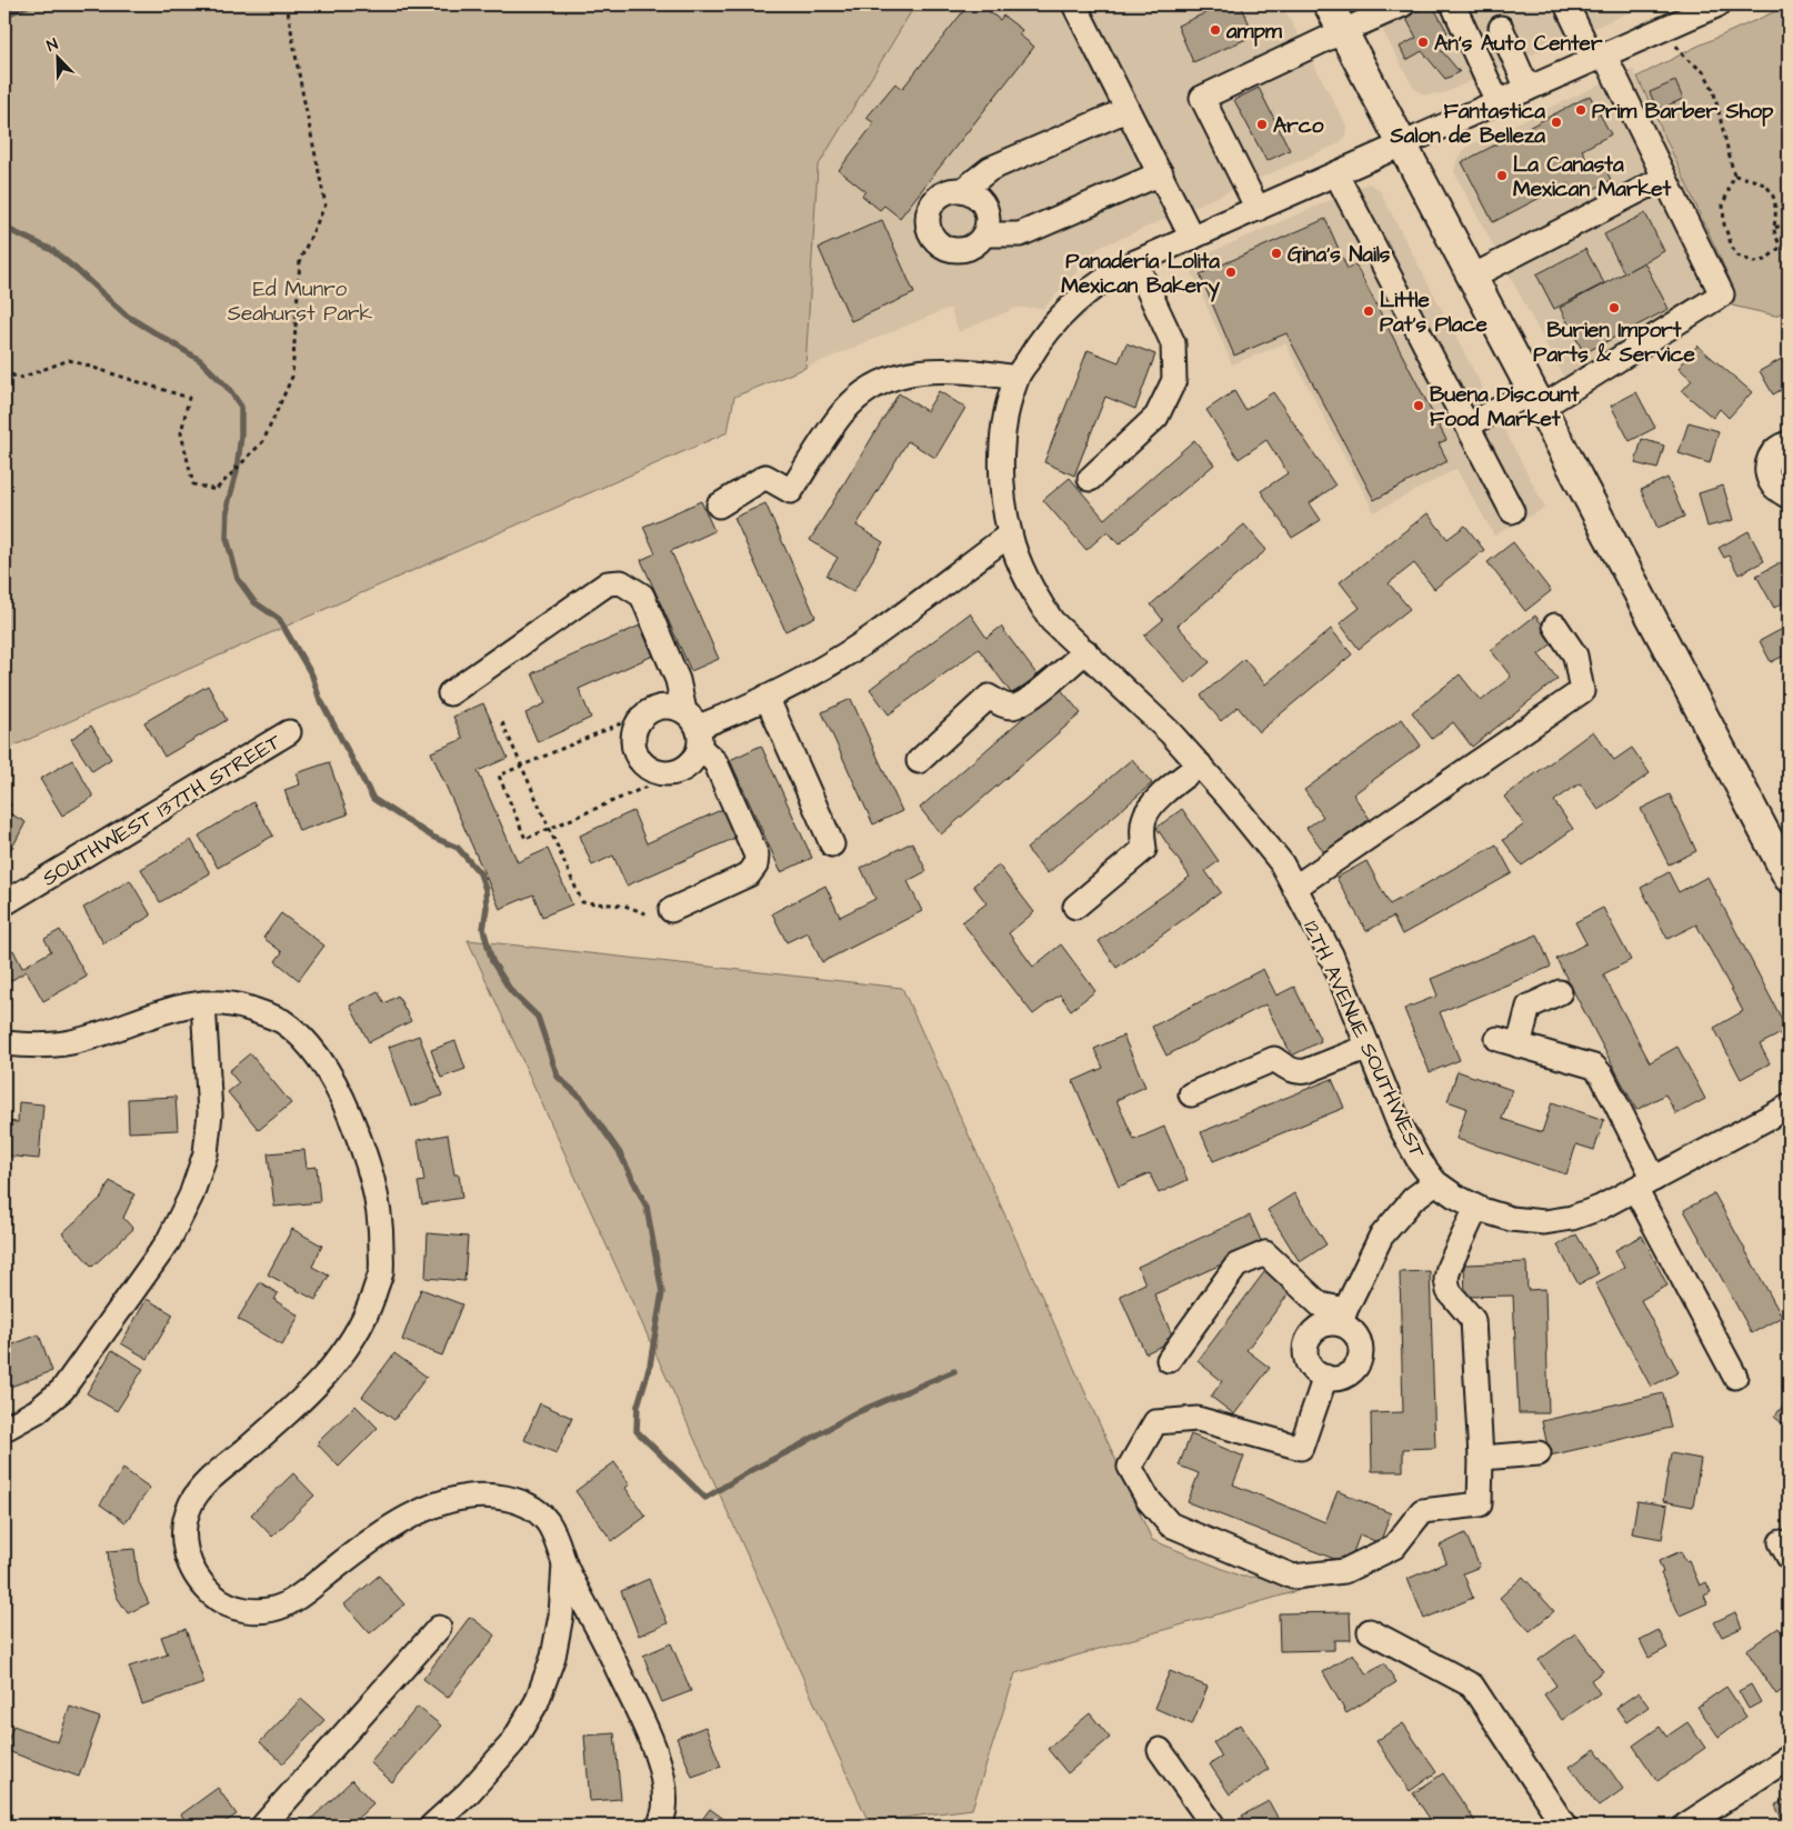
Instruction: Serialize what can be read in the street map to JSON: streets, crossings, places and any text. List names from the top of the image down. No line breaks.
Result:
{"streets":{"street":["SOUTHWEST 137TH STREET","12TH AVENUE SOUTHWEST"]},"parks":["Ed Munro Seahurst Park"],"places":["ampm","An's Auto Center","Prim Barber Shop","Fantastica Salon de Belleza","Arco","La Canasta Mexican Market","Gina's Nails","Panadería Lolita Mexican Bakery","Burien Import Parts & Service","Little Pat's Place","Buena Discount Food Market"],"north":"top left"}
